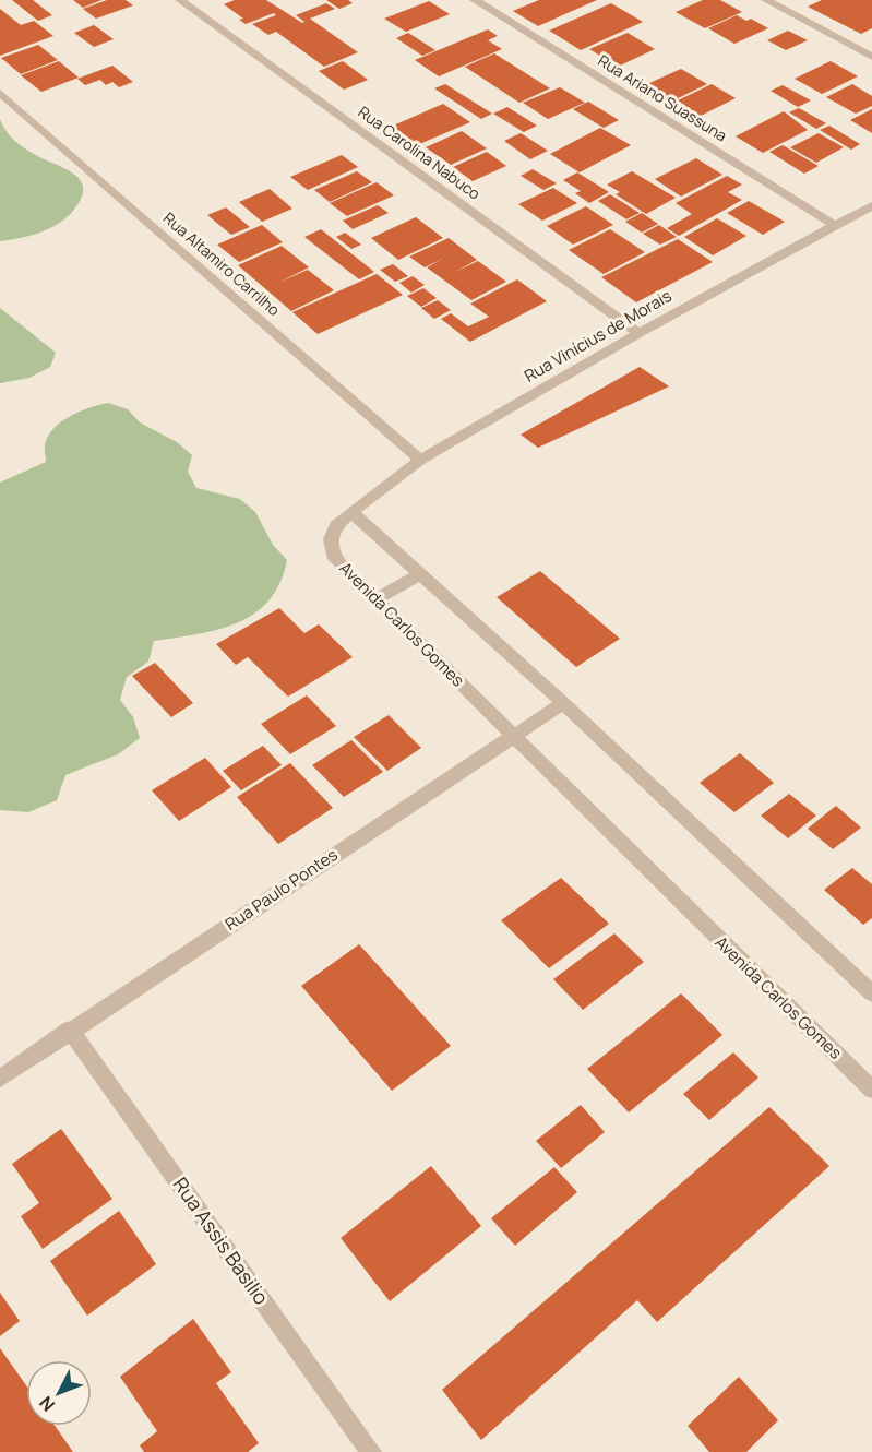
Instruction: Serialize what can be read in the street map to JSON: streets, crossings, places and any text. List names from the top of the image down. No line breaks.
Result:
{"streets":{"street":["Rua Ariano Suassuna","Rua Carolina Nabuco","Rua Altamiro Carrilho","Rua Vinícius de Morais","Avenida Carlos Gomes","Rua Paulo Pontes","Rua Assis Basilio"]},"crossings":[["Rua Ariano Suassuna","Rua Vinícius de Morais"],["Rua Carolina Nabuco","Rua Vinícius de Morais"],["Rua Altamiro Carrilho","Rua Vinícius de Morais"],["Rua Vinícius de Morais","Avenida Carlos Gomes"],["Avenida Carlos Gomes","Rua Paulo Pontes"],["Rua Paulo Pontes","Rua Assis Basilio"]],"north":"bottom left"}
